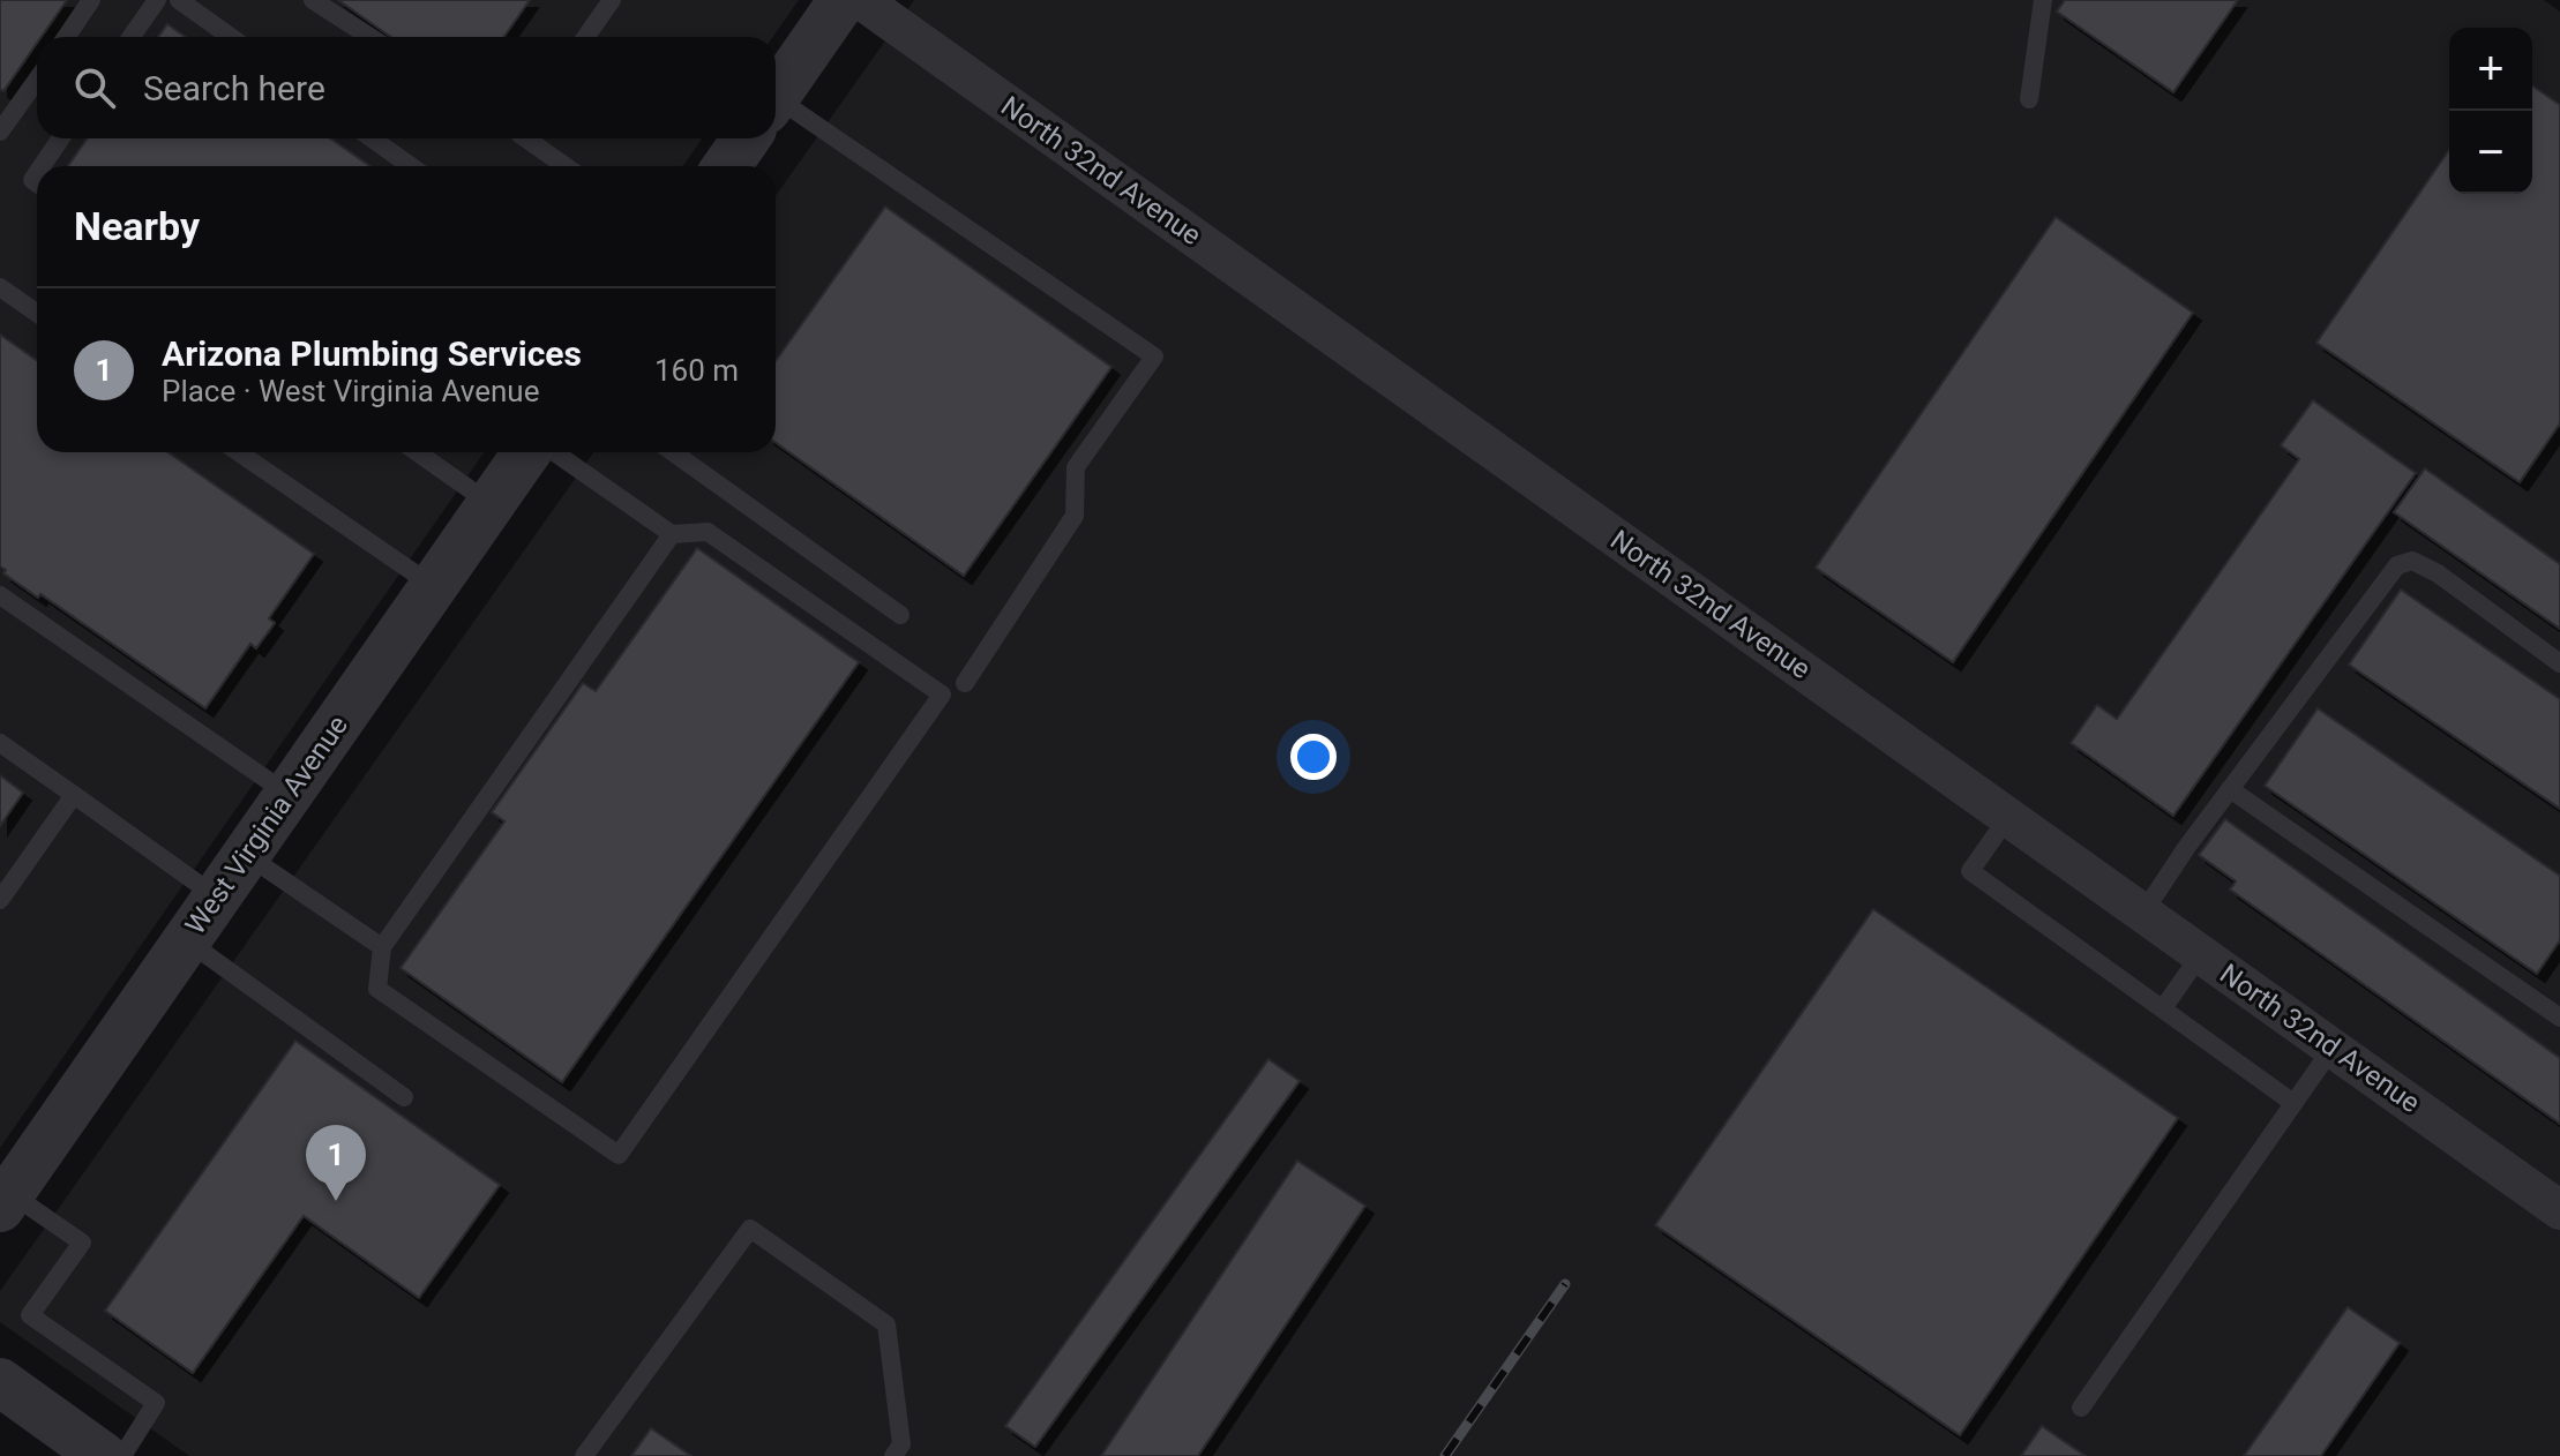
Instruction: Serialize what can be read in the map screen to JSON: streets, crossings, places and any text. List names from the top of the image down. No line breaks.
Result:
{"streets":{"street":["North 32nd Avenue","West Virginia Avenue"]},"page":{"map_buttons":["+","−"],"search":"Search here","heading":"Nearby","list":[{"mark":"1","name":"Arizona Plumbing Services","note":"Place · West Virginia Avenue","value":"160 m"}],"pins":"1"}}
